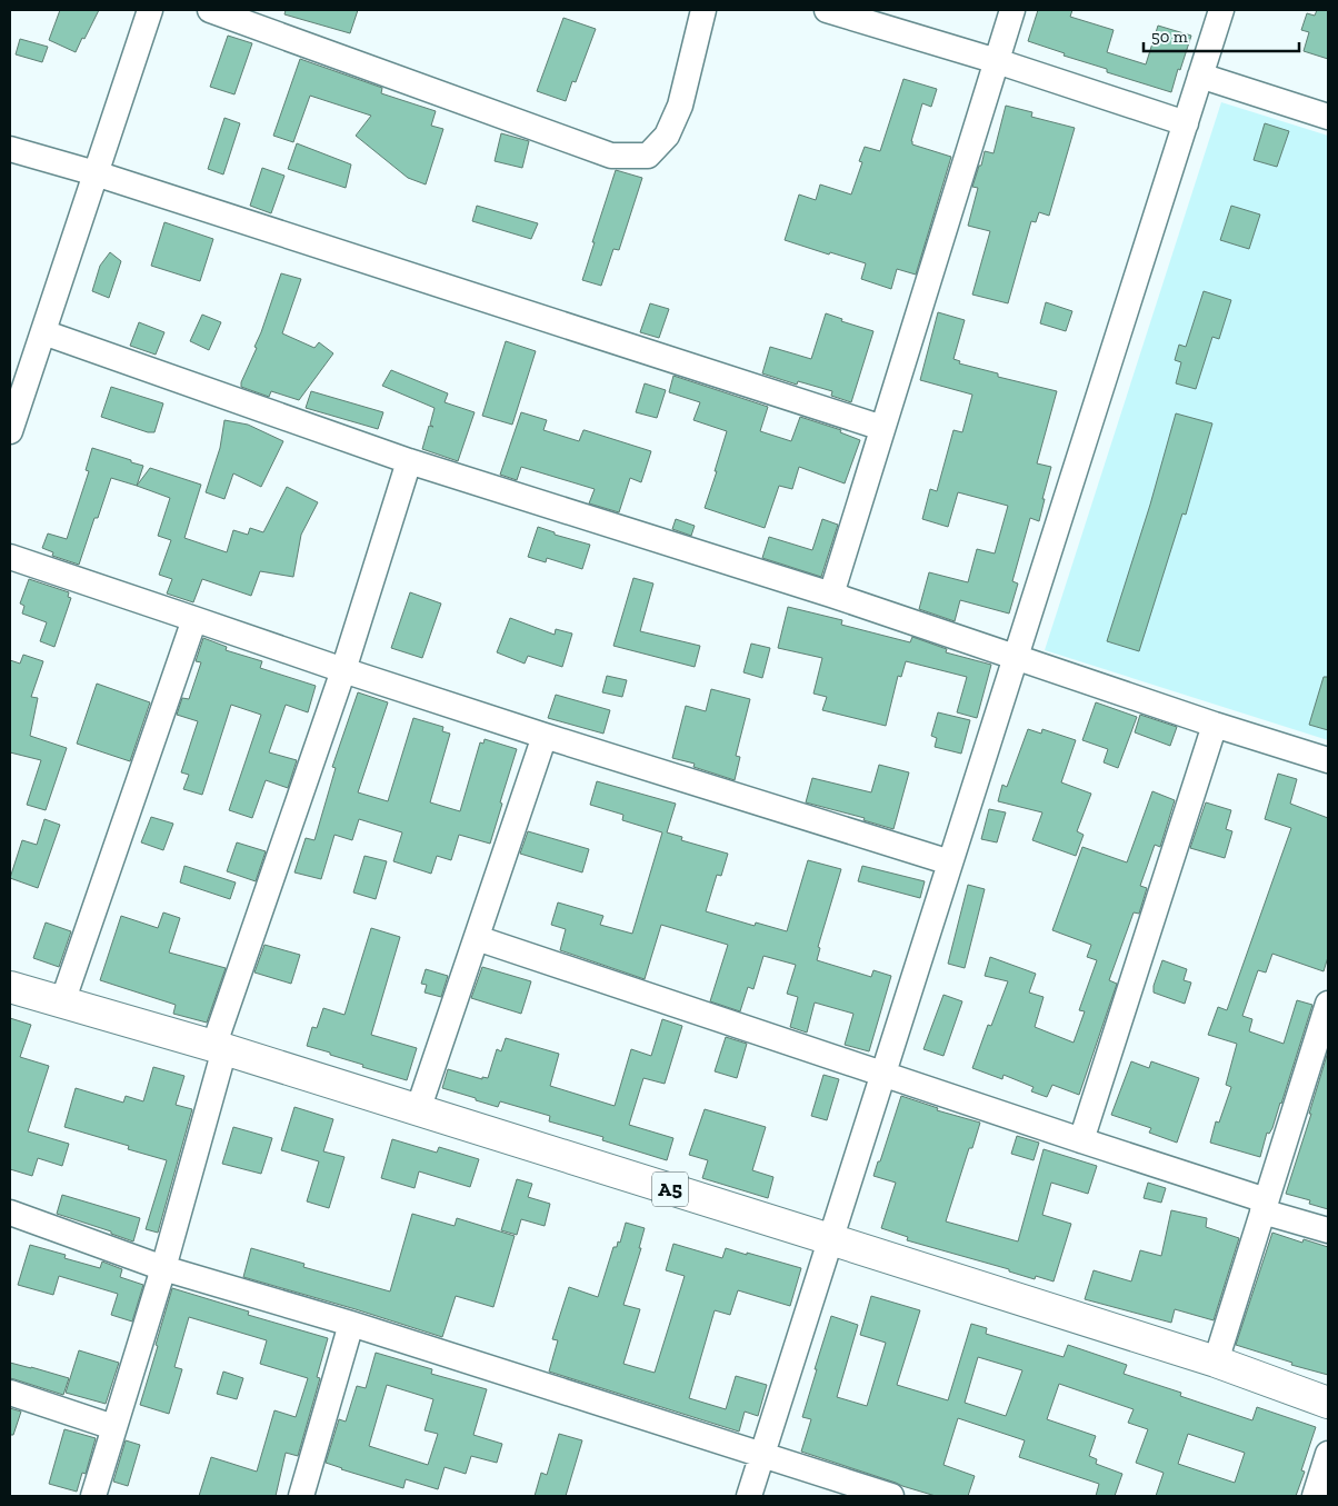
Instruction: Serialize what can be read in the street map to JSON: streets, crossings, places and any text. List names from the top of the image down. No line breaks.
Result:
{"streets":{"main road":["A5"]},"scale_bar":"50 m"}
